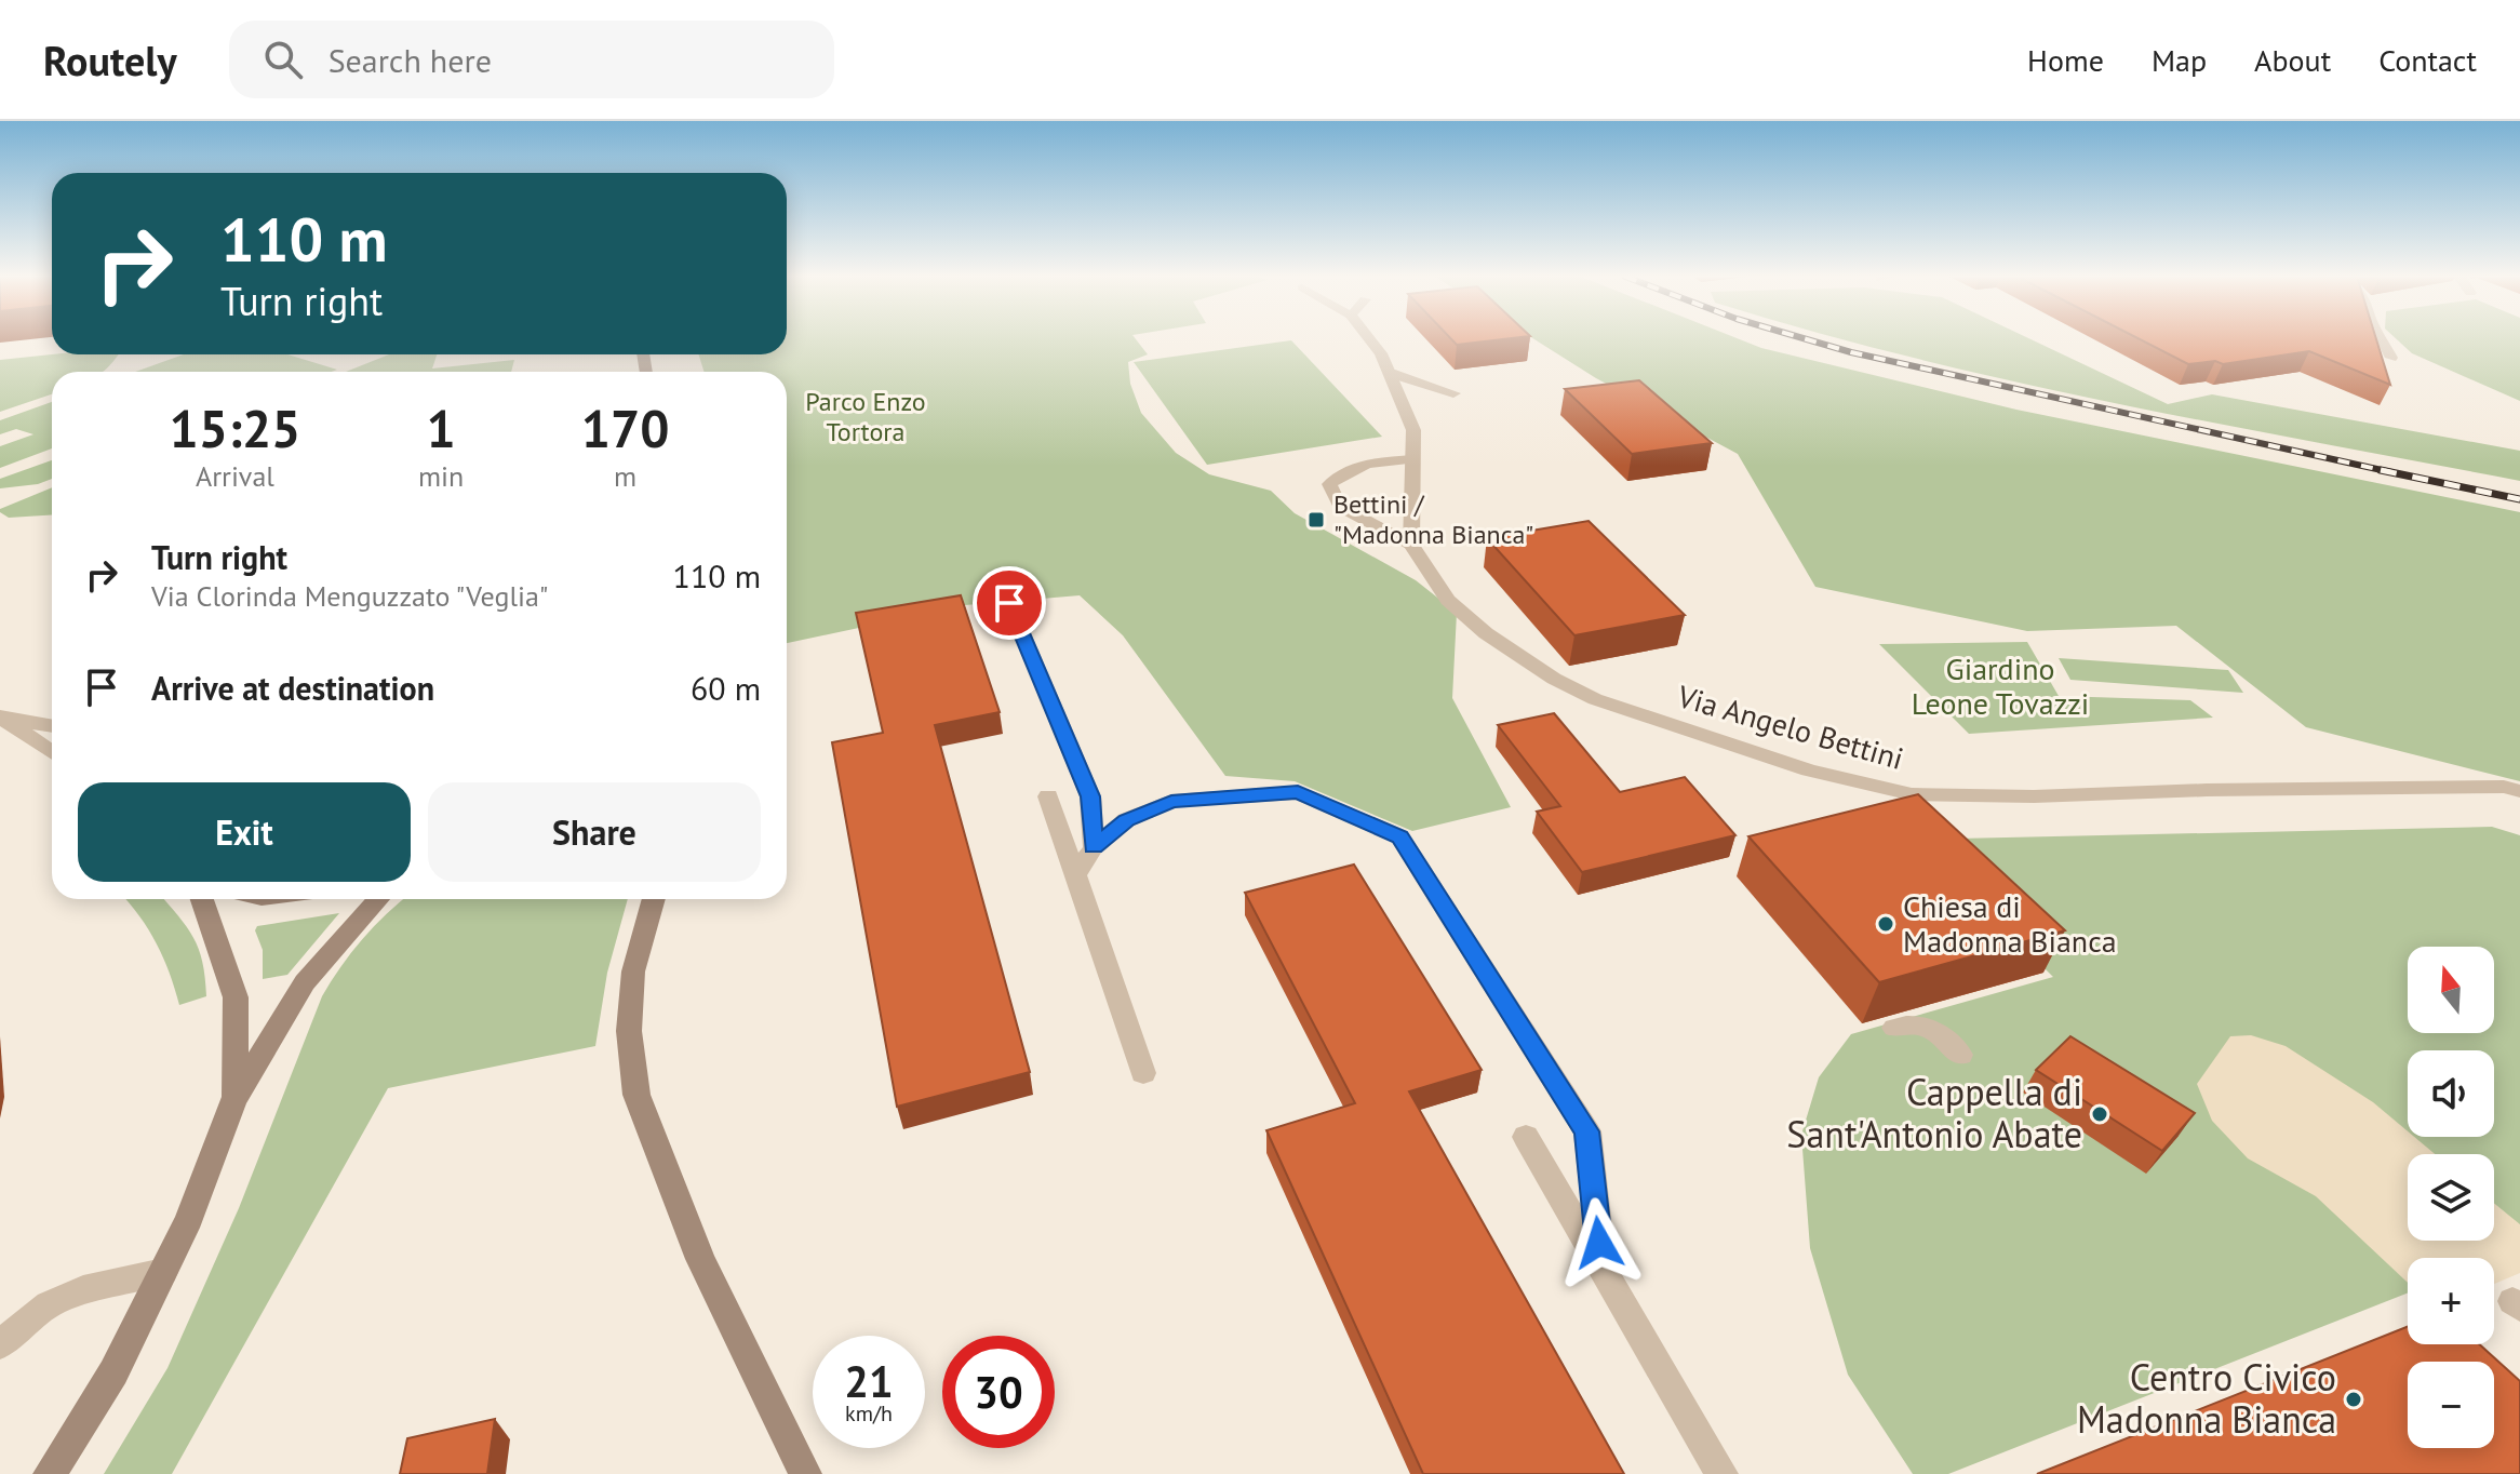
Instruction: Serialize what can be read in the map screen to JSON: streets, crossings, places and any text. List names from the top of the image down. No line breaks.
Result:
{"streets":{"street":["Via Angelo Bettini"]},"parks":["Parco Enzo Tortora","Giardino Leone Tovazzi"],"places":{"transit":["Bettini / \"Madonna Bianca\""],"other":["Chiesa di Madonna Bianca","Cappella di Sant'Antonio Abate","Centro Civico Madonna Bianca"]},"north":"top","page":{"header":"Routely","search":"Search here","nav":["Home","Map","About","Contact"],"turn":["110 m","Turn right"],"eta":["15:25","Arrival","1","min","170","m"],"list":[{"name":"Turn right","note":"Via Clorinda Menguzzato \"Veglia\"","value":"110 m"},{"name":"Arrive at destination","value":"60 m"}],"buttons":["Exit","Share"],"map_buttons":["+","−"],"speed":"21 km/h","limit":"30"}}
